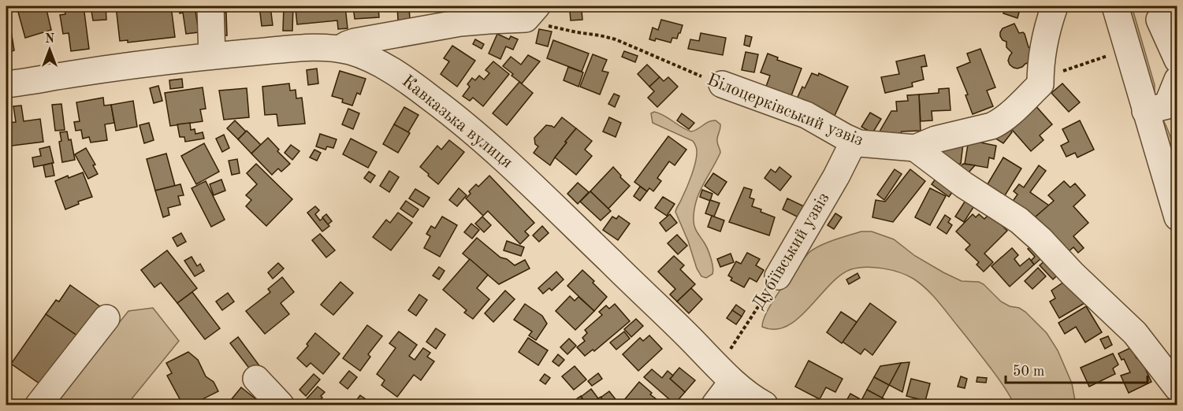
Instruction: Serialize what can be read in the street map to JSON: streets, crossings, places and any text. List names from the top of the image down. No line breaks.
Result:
{"streets":{"street":["Білоцерківський узвіз","Кавказька вулиця","Дубіївський узвіз"]},"crossings":[["Білоцерківський узвіз","Дубіївський узвіз"]],"scale_bar":"50 m","north":"top"}
